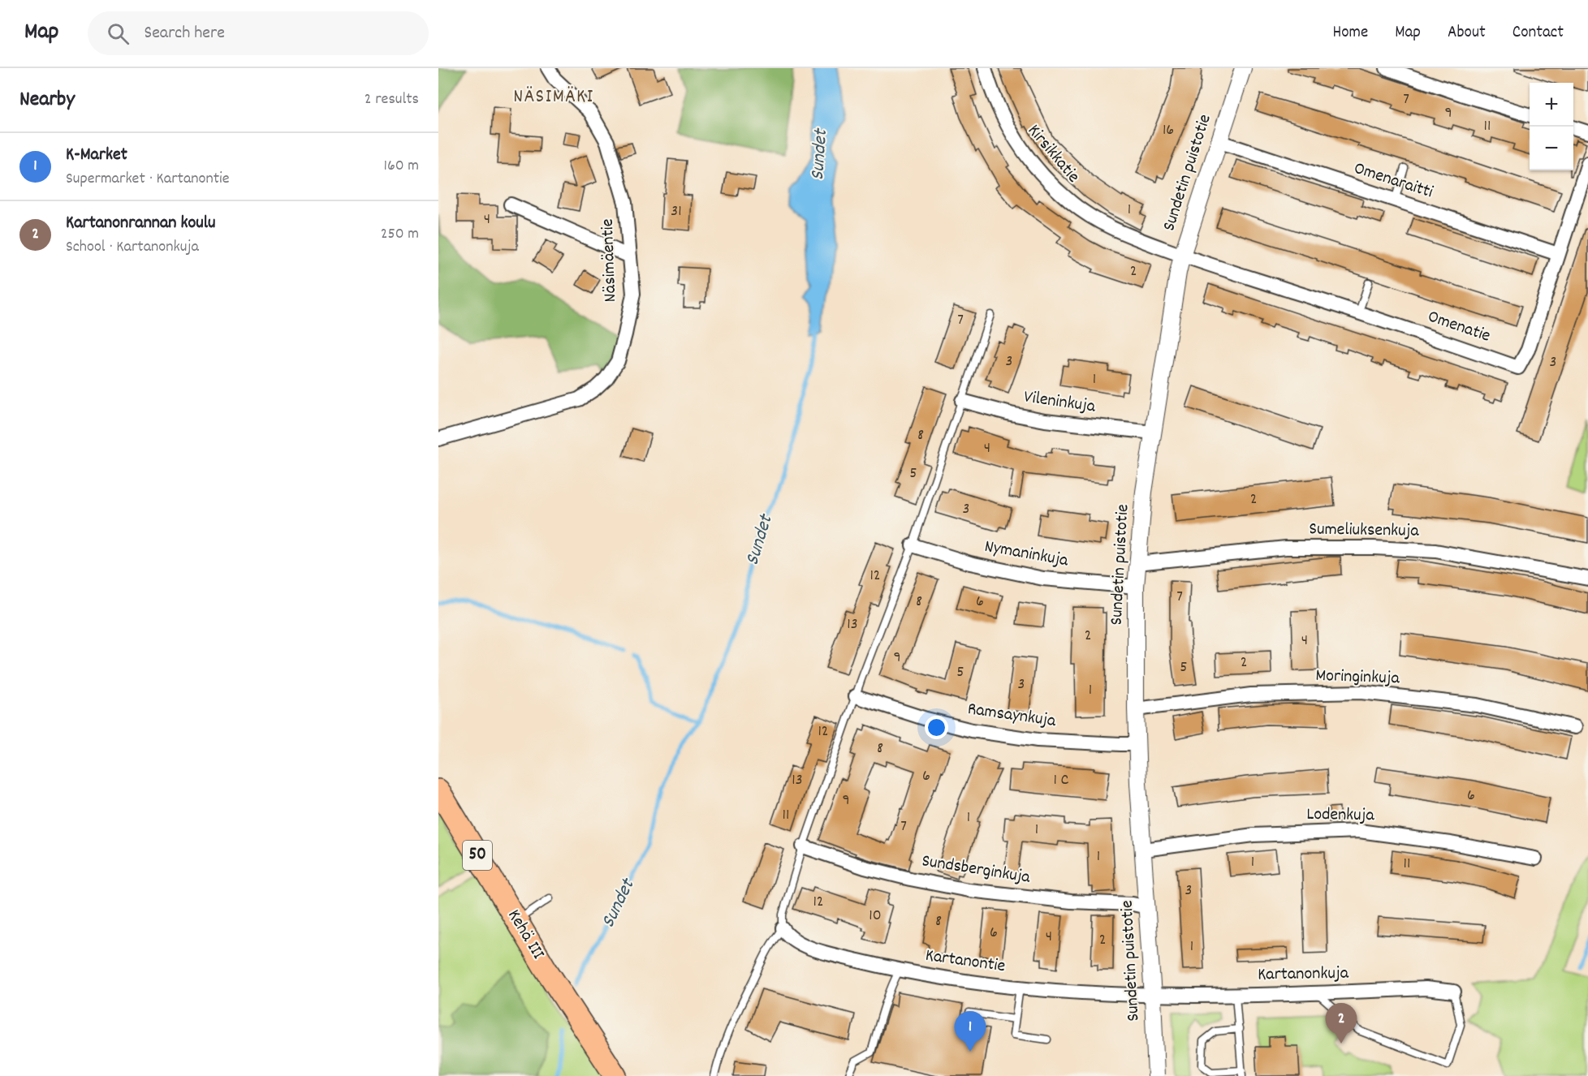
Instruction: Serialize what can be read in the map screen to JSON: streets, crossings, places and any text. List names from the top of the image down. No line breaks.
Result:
{"streets":{"highway":["50","Kehä III"],"street":["Kirsikkatie","Sundetin puistotie","Omenaraitti","Näsimäentie","Omenatie","Vileninkuja","Sumeliuksenkuja","Nymaninkuja","Moringinkuja","Ramsaynkuja","Lodenkuja","Sundsberginkuja","Kartanontie","Kartanonkuja"]},"crossings":[["Kirsikkatie","Sundetin puistotie"],["Kirsikkatie","Omenatie"],["Sundetin puistotie","Omenaraitti"],["Sundetin puistotie","Omenatie"],["Sundetin puistotie","Vileninkuja"],["Sundetin puistotie","Sumeliuksenkuja"],["Sundetin puistotie","Nymaninkuja"],["Sundetin puistotie","Moringinkuja"],["Sundetin puistotie","Ramsaynkuja"],["Sundetin puistotie","Lodenkuja"],["Sundetin puistotie","Sundsberginkuja"],["Sundetin puistotie","Kartanontie"],["Sundetin puistotie","Kartanonkuja"],["Omenaraitti","Omenatie"],["Kartanontie","Kartanonkuja"]],"districts":["NÄSIMÄKI"],"water":["Sundet"],"house_numbers":["7","9","11","16","1","31","4","2","7","3","3","1","8","4","5","2","3","12","7","8","6","13","2","4","9","2","5","5","3","1","12","8","6","13","1 C","6","9","11","1","7","1","1","1","11","3","12","10","8","6","4","2","1"],"page":{"header":"Map","search":"Search here","nav":["Home","Map","About","Contact"],"heading":["Nearby","2 results"],"map_buttons":["+","−"],"list":[{"mark":"1","name":"K-Market","note":"Supermarket · Kartanontie","value":"160 m"},{"mark":"2","name":"Kartanonrannan koulu","note":"School · Kartanonkuja","value":"250 m"}],"pins":["2","1"]}}
